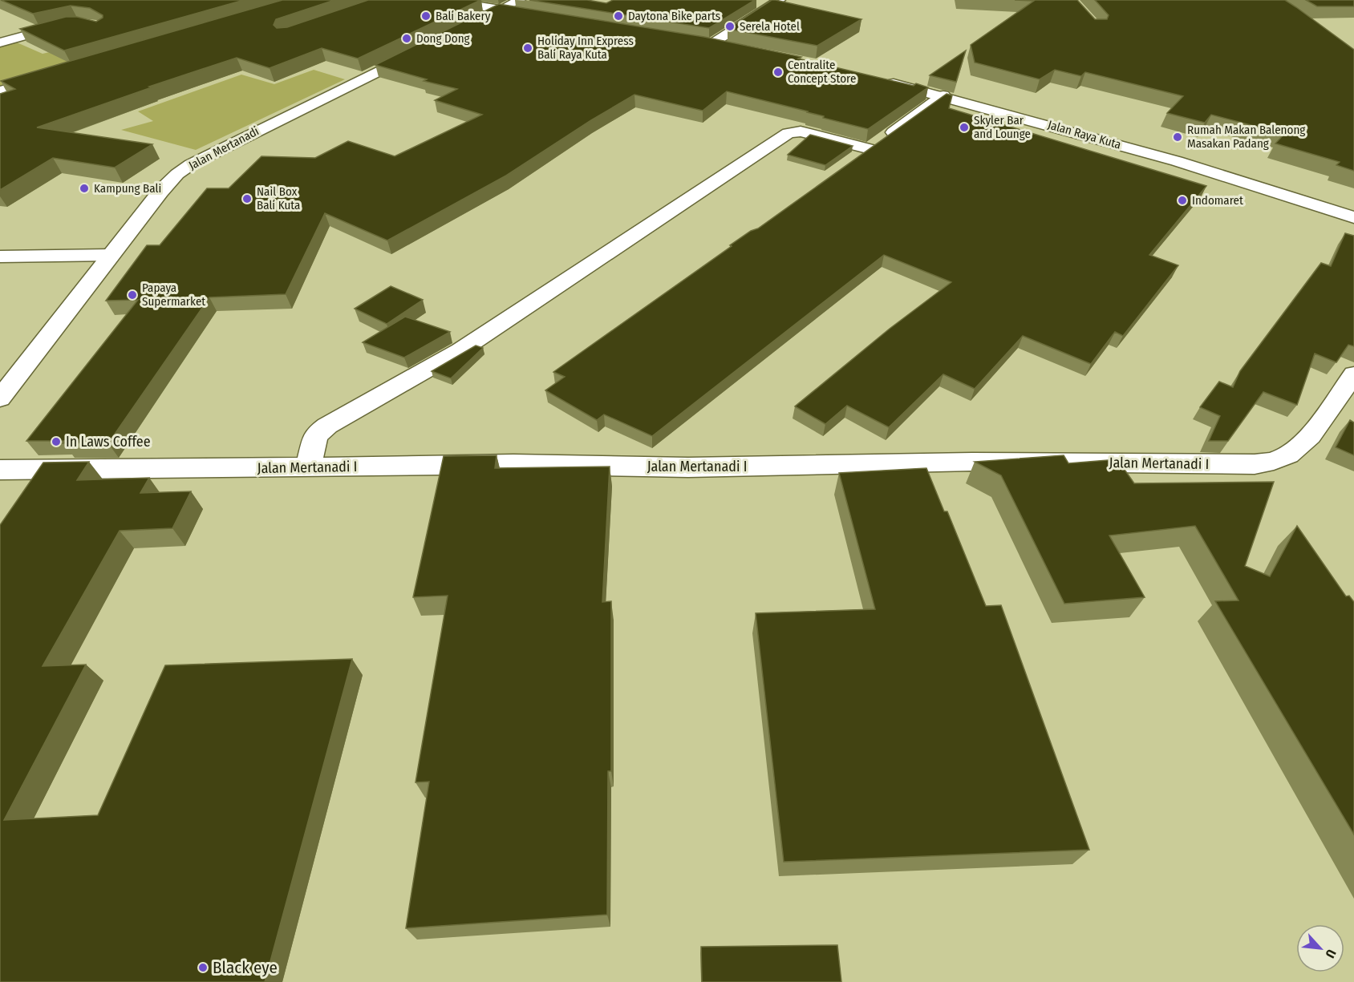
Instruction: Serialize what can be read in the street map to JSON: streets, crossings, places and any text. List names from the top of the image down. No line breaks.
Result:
{"streets":{"street":["Jalan Raya Kuta","Jalan Mertanadi","Jalan Mertanadi I"]},"places":["Bali Bakery","Daytona Bike parts","Serela Hotel","Dong Dong","Holiday Inn Express Bali Raya Kuta","Centralite Concept Store","Skyler Bar and Lounge","Rumah Makan Balenong Masakan Padang","Kampung Bali","Nail Box Bali Kuta","Indomaret","Papaya Supermarket","In Laws Coffee","Black eye"],"north":"bottom right"}
